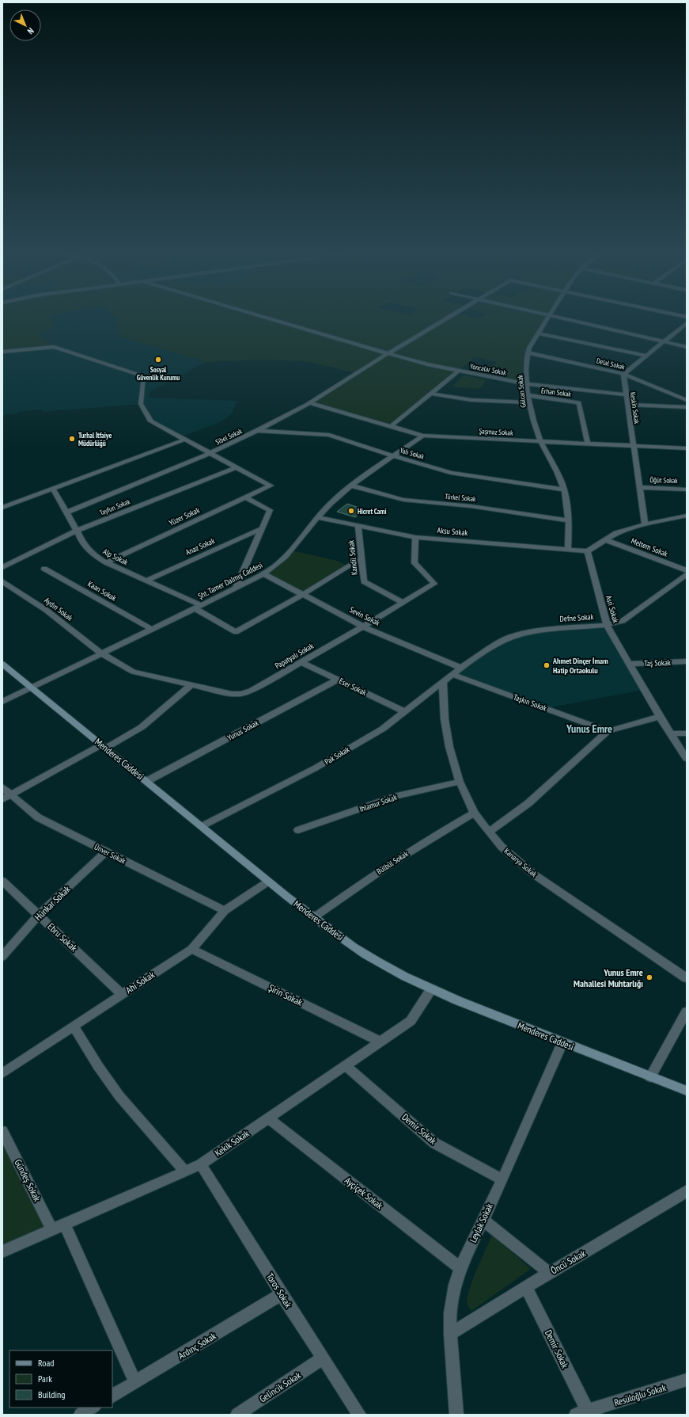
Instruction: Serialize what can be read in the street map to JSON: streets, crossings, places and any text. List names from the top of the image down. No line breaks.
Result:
{"streets":{"street":["Delal Sokak","Yoncalar Sokak","Gülcan Sokak","Erhan Sokak","Keskin Sokak","Şaşmaz Sokak","Sibel Sokak","Yalı Sokak","Öğüt Sokak","Türkel Sokak","Tayfun Sokak","Yüzer Sokak","Aksu Sokak","Anaz Sokak","Meltem Sokak","Alp Sokak","Kandil Sokak","Şht. Tamer Dalmış Caddesi","Kaan Sokak","Aydın Sokak","Asri Sokak","Sevin Sokak","Defne Sokak","Papatyalı Sokak","Taş Sokak","Eser Sokak","Taşkın Sokak","Yunus Sokak","Pak Sokak","Menderes Caddesi","Ihlamur Sokak","Ünver Sokak","Bülbül Sokak","Kanarya Sokak","Hünkar Sokak","Ebru Sokak","Ahi Sokak","Şirin Sokak","Demir Sokak","Kekik Sokak","Gündeş Sokak","Ayçiçek Sokak","Leylak Sokak","Öncü Sokak","Toros Sokak","Ardınç Sokak","Gelincik Sokak","Resüloğlu Sokak"]},"crossings":[["Delal Sokak","Gülcan Sokak"],["Delal Sokak","Keskin Sokak"],["Yoncalar Sokak","Gülcan Sokak"],["Yoncalar Sokak","Keskin Sokak"],["Yoncalar Sokak","Sibel Sokak"],["Gülcan Sokak","Erhan Sokak"],["Gülcan Sokak","Şaşmaz Sokak"],["Gülcan Sokak","Yalı Sokak"],["Gülcan Sokak","Türkel Sokak"],["Gülcan Sokak","Aksu Sokak"],["Erhan Sokak","Şaşmaz Sokak"],["Keskin Sokak","Şaşmaz Sokak"],["Keskin Sokak","Öğüt Sokak"],["Şaşmaz Sokak","Sibel Sokak"],["Şaşmaz Sokak","Şht. Tamer Dalmış Caddesi"],["Sibel Sokak","Yalı Sokak"],["Sibel Sokak","Alp Sokak"],["Yalı Sokak","Şht. Tamer Dalmış Caddesi"],["Türkel Sokak","Şht. Tamer Dalmış Caddesi"],["Tayfun Sokak","Yüzer Sokak"],["Tayfun Sokak","Alp Sokak"],["Yüzer Sokak","Alp Sokak"],["Aksu Sokak","Kandil Sokak"],["Aksu Sokak","Şht. Tamer Dalmış Caddesi"],["Aksu Sokak","Asri Sokak"],["Aksu Sokak","Papatyalı Sokak"],["Anaz Sokak","Alp Sokak"],["Alp Sokak","Şht. Tamer Dalmış Caddesi"],["Alp Sokak","Sevin Sokak"],["Kandil Sokak","Papatyalı Sokak"],["Şht. Tamer Dalmış Caddesi","Kaan Sokak"],["Şht. Tamer Dalmış Caddesi","Aydın Sokak"],["Şht. Tamer Dalmış Caddesi","Sevin Sokak"],["Şht. Tamer Dalmış Caddesi","Papatyalı Sokak"],["Şht. Tamer Dalmış Caddesi","Menderes Caddesi"],["Aydın Sokak","Papatyalı Sokak"],["Asri Sokak","Defne Sokak"],["Asri Sokak","Taş Sokak"],["Sevin Sokak","Defne Sokak"],["Sevin Sokak","Papatyalı Sokak"],["Sevin Sokak","Pak Sokak"],["Defne Sokak","Pak Sokak"],["Papatyalı Sokak","Eser Sokak"],["Eser Sokak","Yunus Sokak"],["Eser Sokak","Pak Sokak"],["Taşkın Sokak","Pak Sokak"],["Yunus Sokak","Menderes Caddesi"],["Pak Sokak","Menderes Caddesi"],["Pak Sokak","Kanarya Sokak"],["Menderes Caddesi","Bülbül Sokak"],["Menderes Caddesi","Ahi Sokak"],["Menderes Caddesi","Kekik Sokak"],["Menderes Caddesi","Leylak Sokak"],["Ihlamur Sokak","Kanarya Sokak"],["Ünver Sokak","Hünkar Sokak"],["Ünver Sokak","Ahi Sokak"],["Bülbül Sokak","Kanarya Sokak"],["Hünkar Sokak","Ebru Sokak"],["Ebru Sokak","Ahi Sokak"],["Ahi Sokak","Şirin Sokak"],["Şirin Sokak","Kekik Sokak"],["Demir Sokak","Kekik Sokak"],["Demir Sokak","Leylak Sokak"],["Demir Sokak","Öncü Sokak"],["Demir Sokak","Resüloğlu Sokak"],["Kekik Sokak","Gündeş Sokak"],["Kekik Sokak","Ayçiçek Sokak"],["Kekik Sokak","Toros Sokak"],["Ayçiçek Sokak","Leylak Sokak"],["Leylak Sokak","Öncü Sokak"],["Toros Sokak","Ardınç Sokak"],["Toros Sokak","Gelincik Sokak"]],"districts":["Yunus Emre"],"places":["Sosyal Güvenlik Kurumu","Turhal İtfaiye Müdürlüğü","Hicret Cami","Ahmet Dinçer İmam Hatip Ortaokulu","Yunus Emre Mahallesi Muhtarlığı"],"legend":["Road","Park","Building"],"north":"bottom right"}
